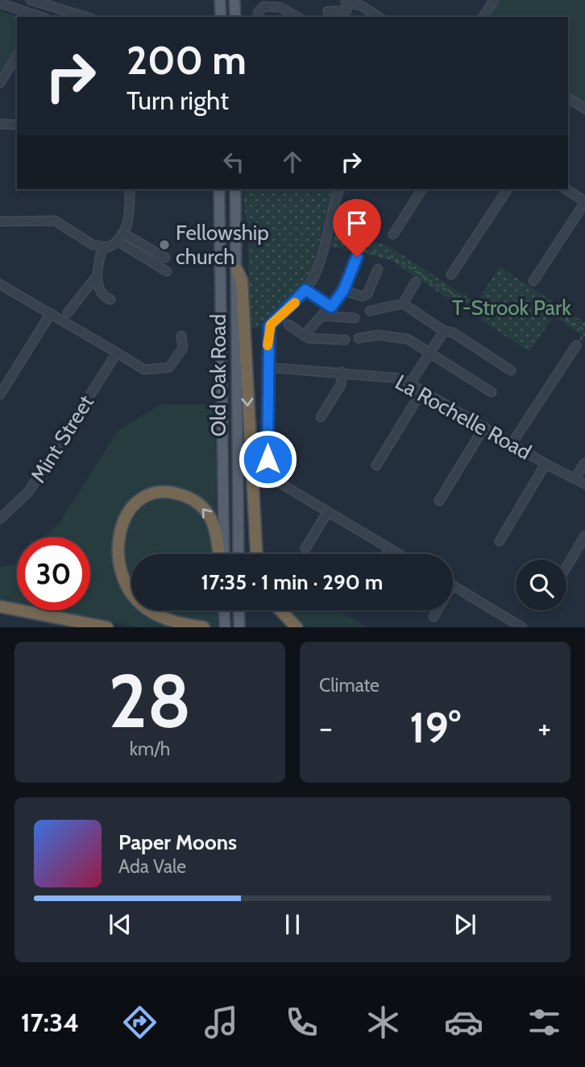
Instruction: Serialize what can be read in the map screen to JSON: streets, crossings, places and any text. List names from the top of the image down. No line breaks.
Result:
{"streets":{"main road":["Old Oak Road"],"street":["La Rochelle Road","Mint Street"]},"parks":["T-Strook Park"],"places":["Fellowship church"],"page":{"turn":["200 m","Turn right"],"limit":"30","trip":"17:35 · 1 min · 290 m","tile":[["28","km/h"],"Climate"],"heat":["−","19°","+"],"song":["Paper Moons","Ada Vale"],"tabs":"17:34"}}
